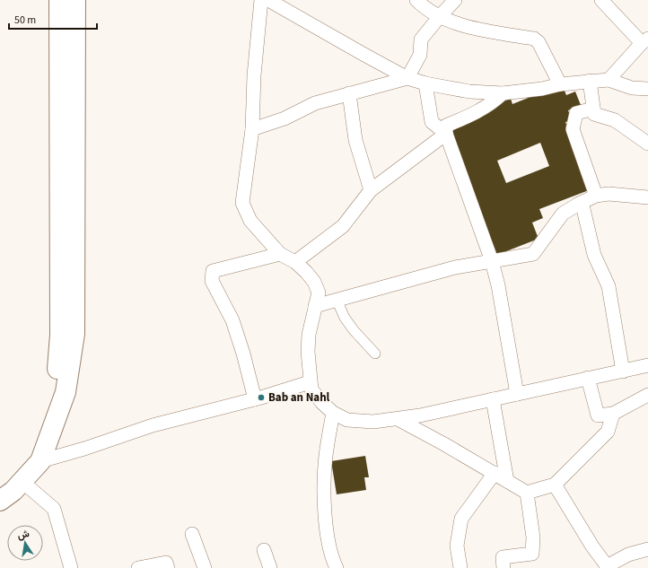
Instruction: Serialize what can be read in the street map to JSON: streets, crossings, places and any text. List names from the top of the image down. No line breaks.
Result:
{"places":["Bab an Nahl"],"scale_bar":"50 m","north":"top"}
